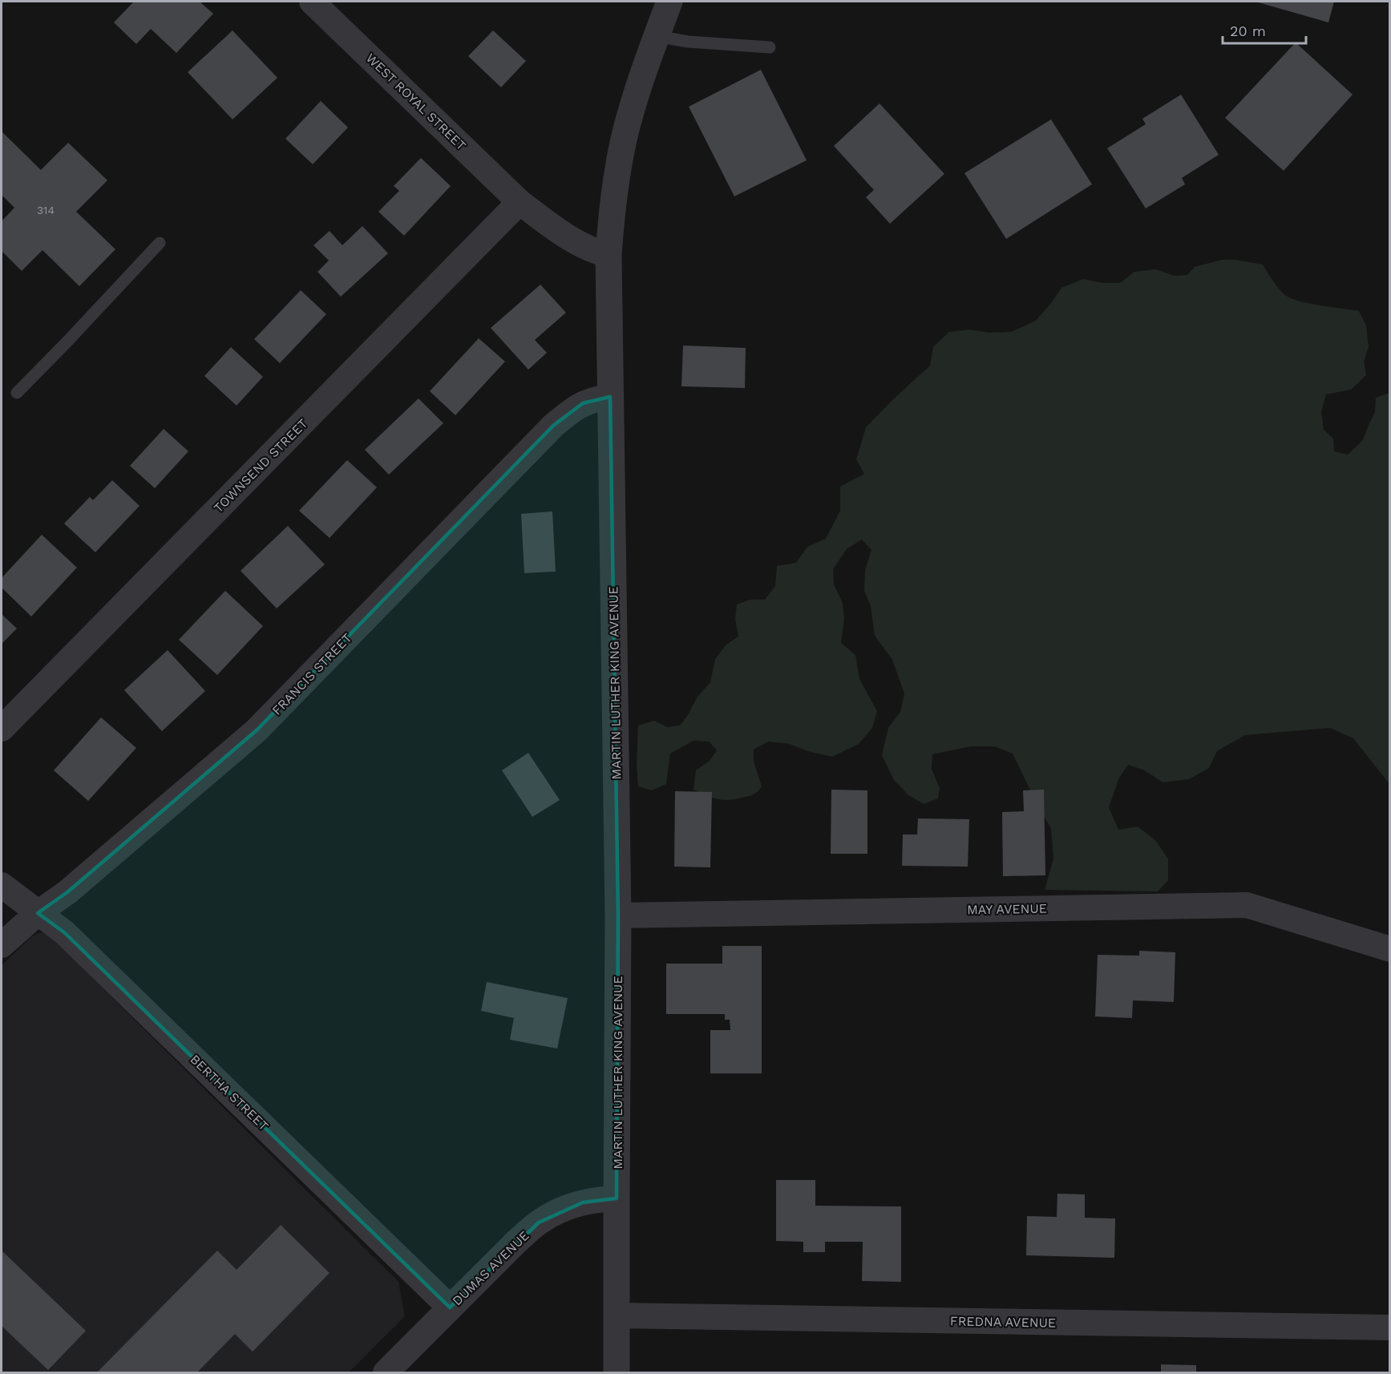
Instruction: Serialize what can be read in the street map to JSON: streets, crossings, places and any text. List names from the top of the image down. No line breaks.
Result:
{"streets":{"street":["WEST ROYAL STREET","TOWNSEND STREET","FRANCIS STREET","MARTIN LUTHER KING AVENUE","MAY AVENUE","BERTHA STREET","DUMAS AVENUE","FREDNA AVENUE"]},"crossings":[["WEST ROYAL STREET","TOWNSEND STREET"],["WEST ROYAL STREET","MARTIN LUTHER KING AVENUE"],["FRANCIS STREET","MARTIN LUTHER KING AVENUE"],["FRANCIS STREET","BERTHA STREET"],["MARTIN LUTHER KING AVENUE","MAY AVENUE"],["MARTIN LUTHER KING AVENUE","DUMAS AVENUE"],["MARTIN LUTHER KING AVENUE","FREDNA AVENUE"],["BERTHA STREET","DUMAS AVENUE"]],"house_numbers":["314"],"scale_bar":"20 m"}
